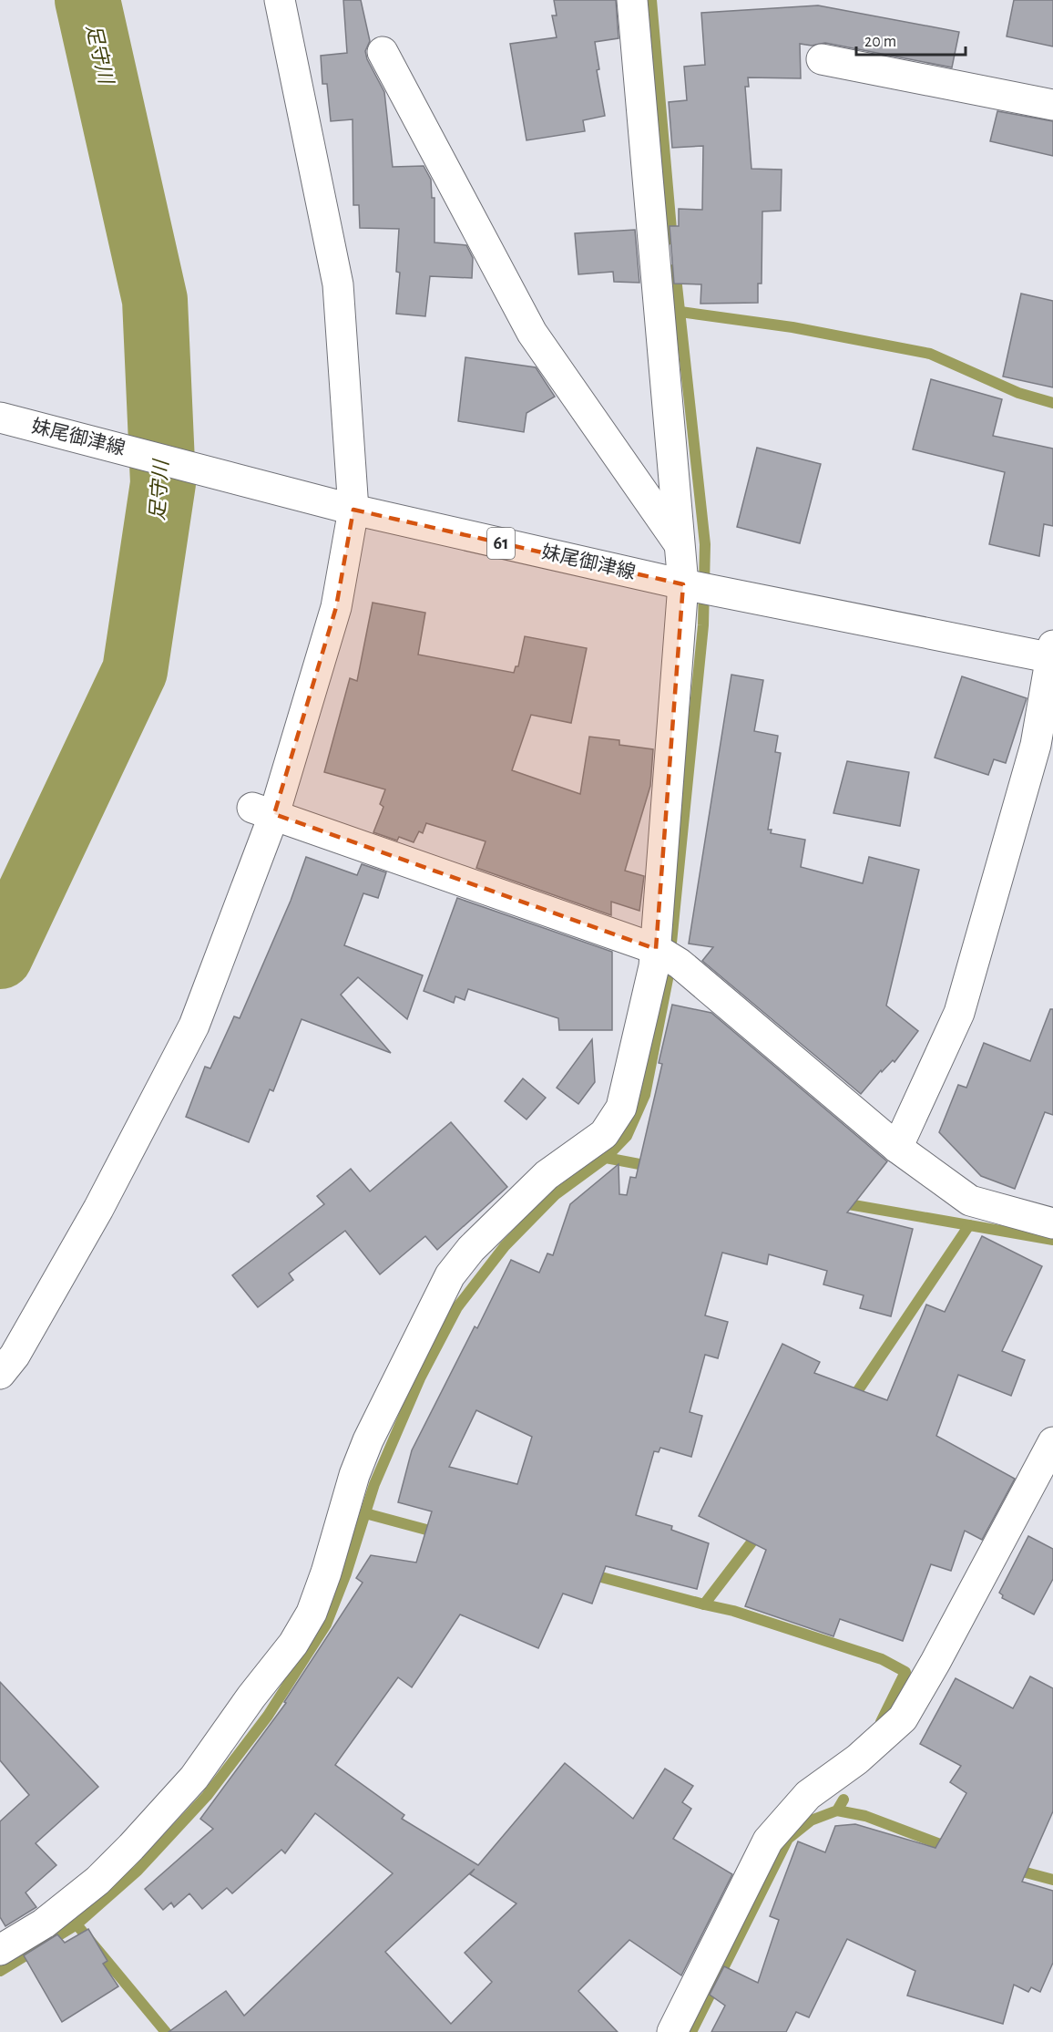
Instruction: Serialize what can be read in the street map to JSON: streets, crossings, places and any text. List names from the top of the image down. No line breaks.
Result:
{"streets":{"street":["妹尾御津線","61"]},"water":["足守川"],"scale_bar":"20 m"}
